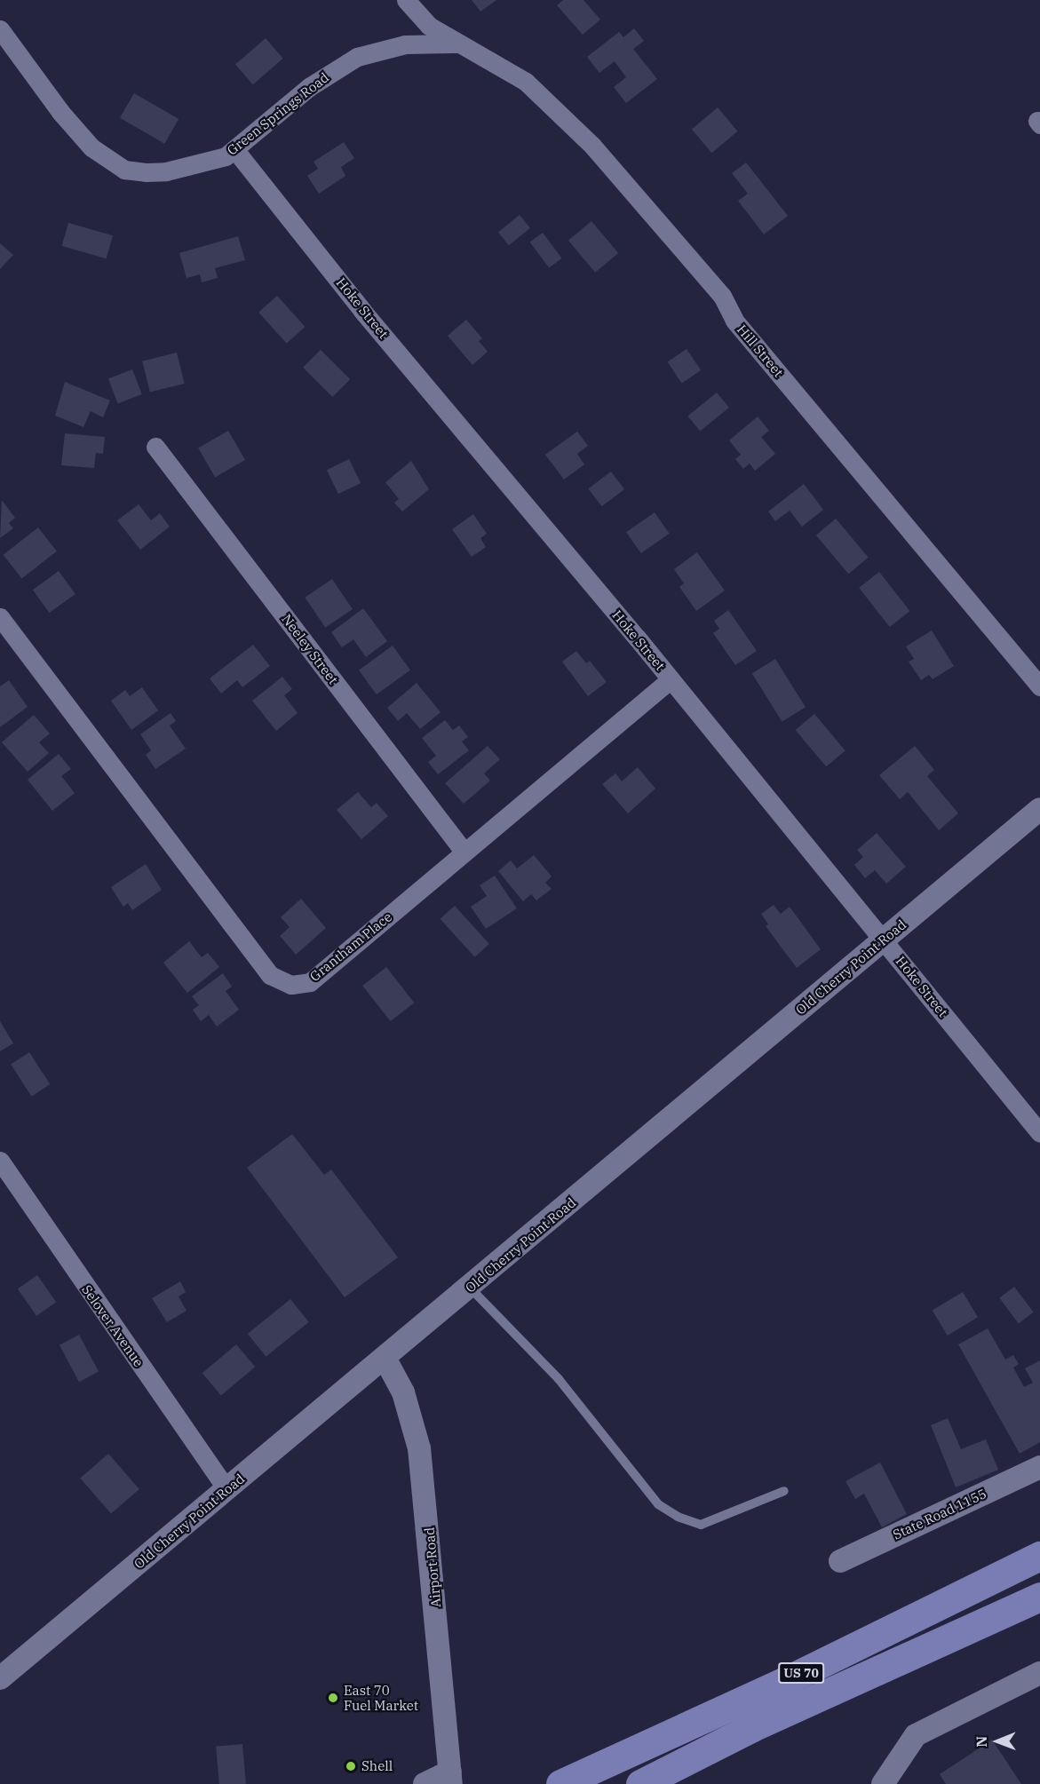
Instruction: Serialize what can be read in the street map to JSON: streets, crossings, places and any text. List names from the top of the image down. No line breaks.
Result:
{"streets":{"highway":["US 70"],"street":["Green Springs Road","Hoke Street","Hill Street","Neeley Street","Grantham Place","Old Cherry Point Road","Selover Avenue","State Road 1155","Airport Road"]},"crossings":[["Green Springs Road","Hoke Street"],["Green Springs Road","Hill Street"],["Hoke Street","Grantham Place"],["Hoke Street","Old Cherry Point Road"],["Neeley Street","Grantham Place"],["Old Cherry Point Road","Selover Avenue"],["Old Cherry Point Road","Airport Road"]],"places":["East 70 Fuel Market","Shell"],"north":"left"}
